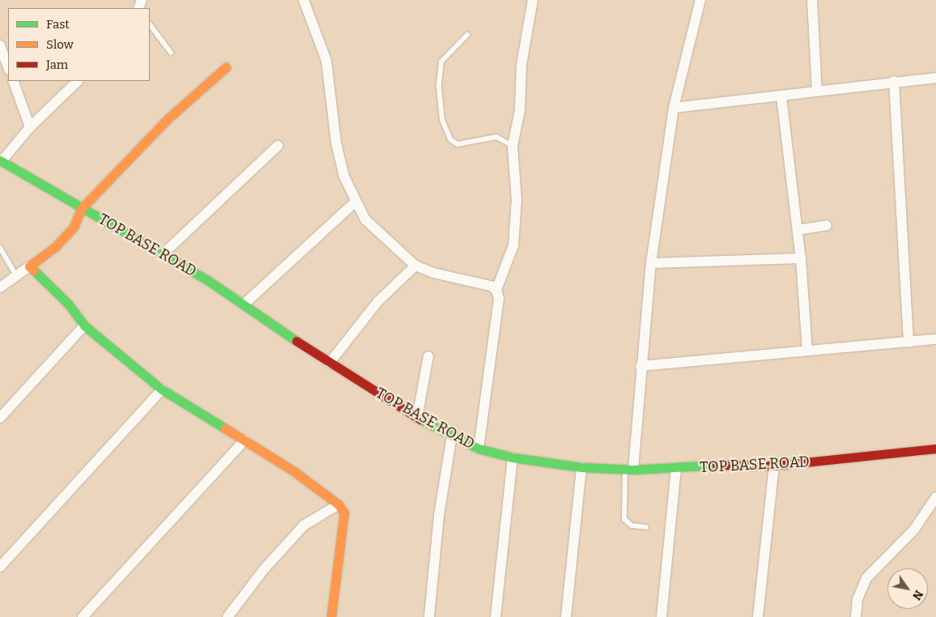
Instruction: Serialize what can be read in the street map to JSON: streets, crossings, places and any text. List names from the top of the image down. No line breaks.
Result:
{"streets":{"street":["TOP BASE ROAD"]},"legend":["Fast","Slow","Jam"],"north":"bottom right"}
